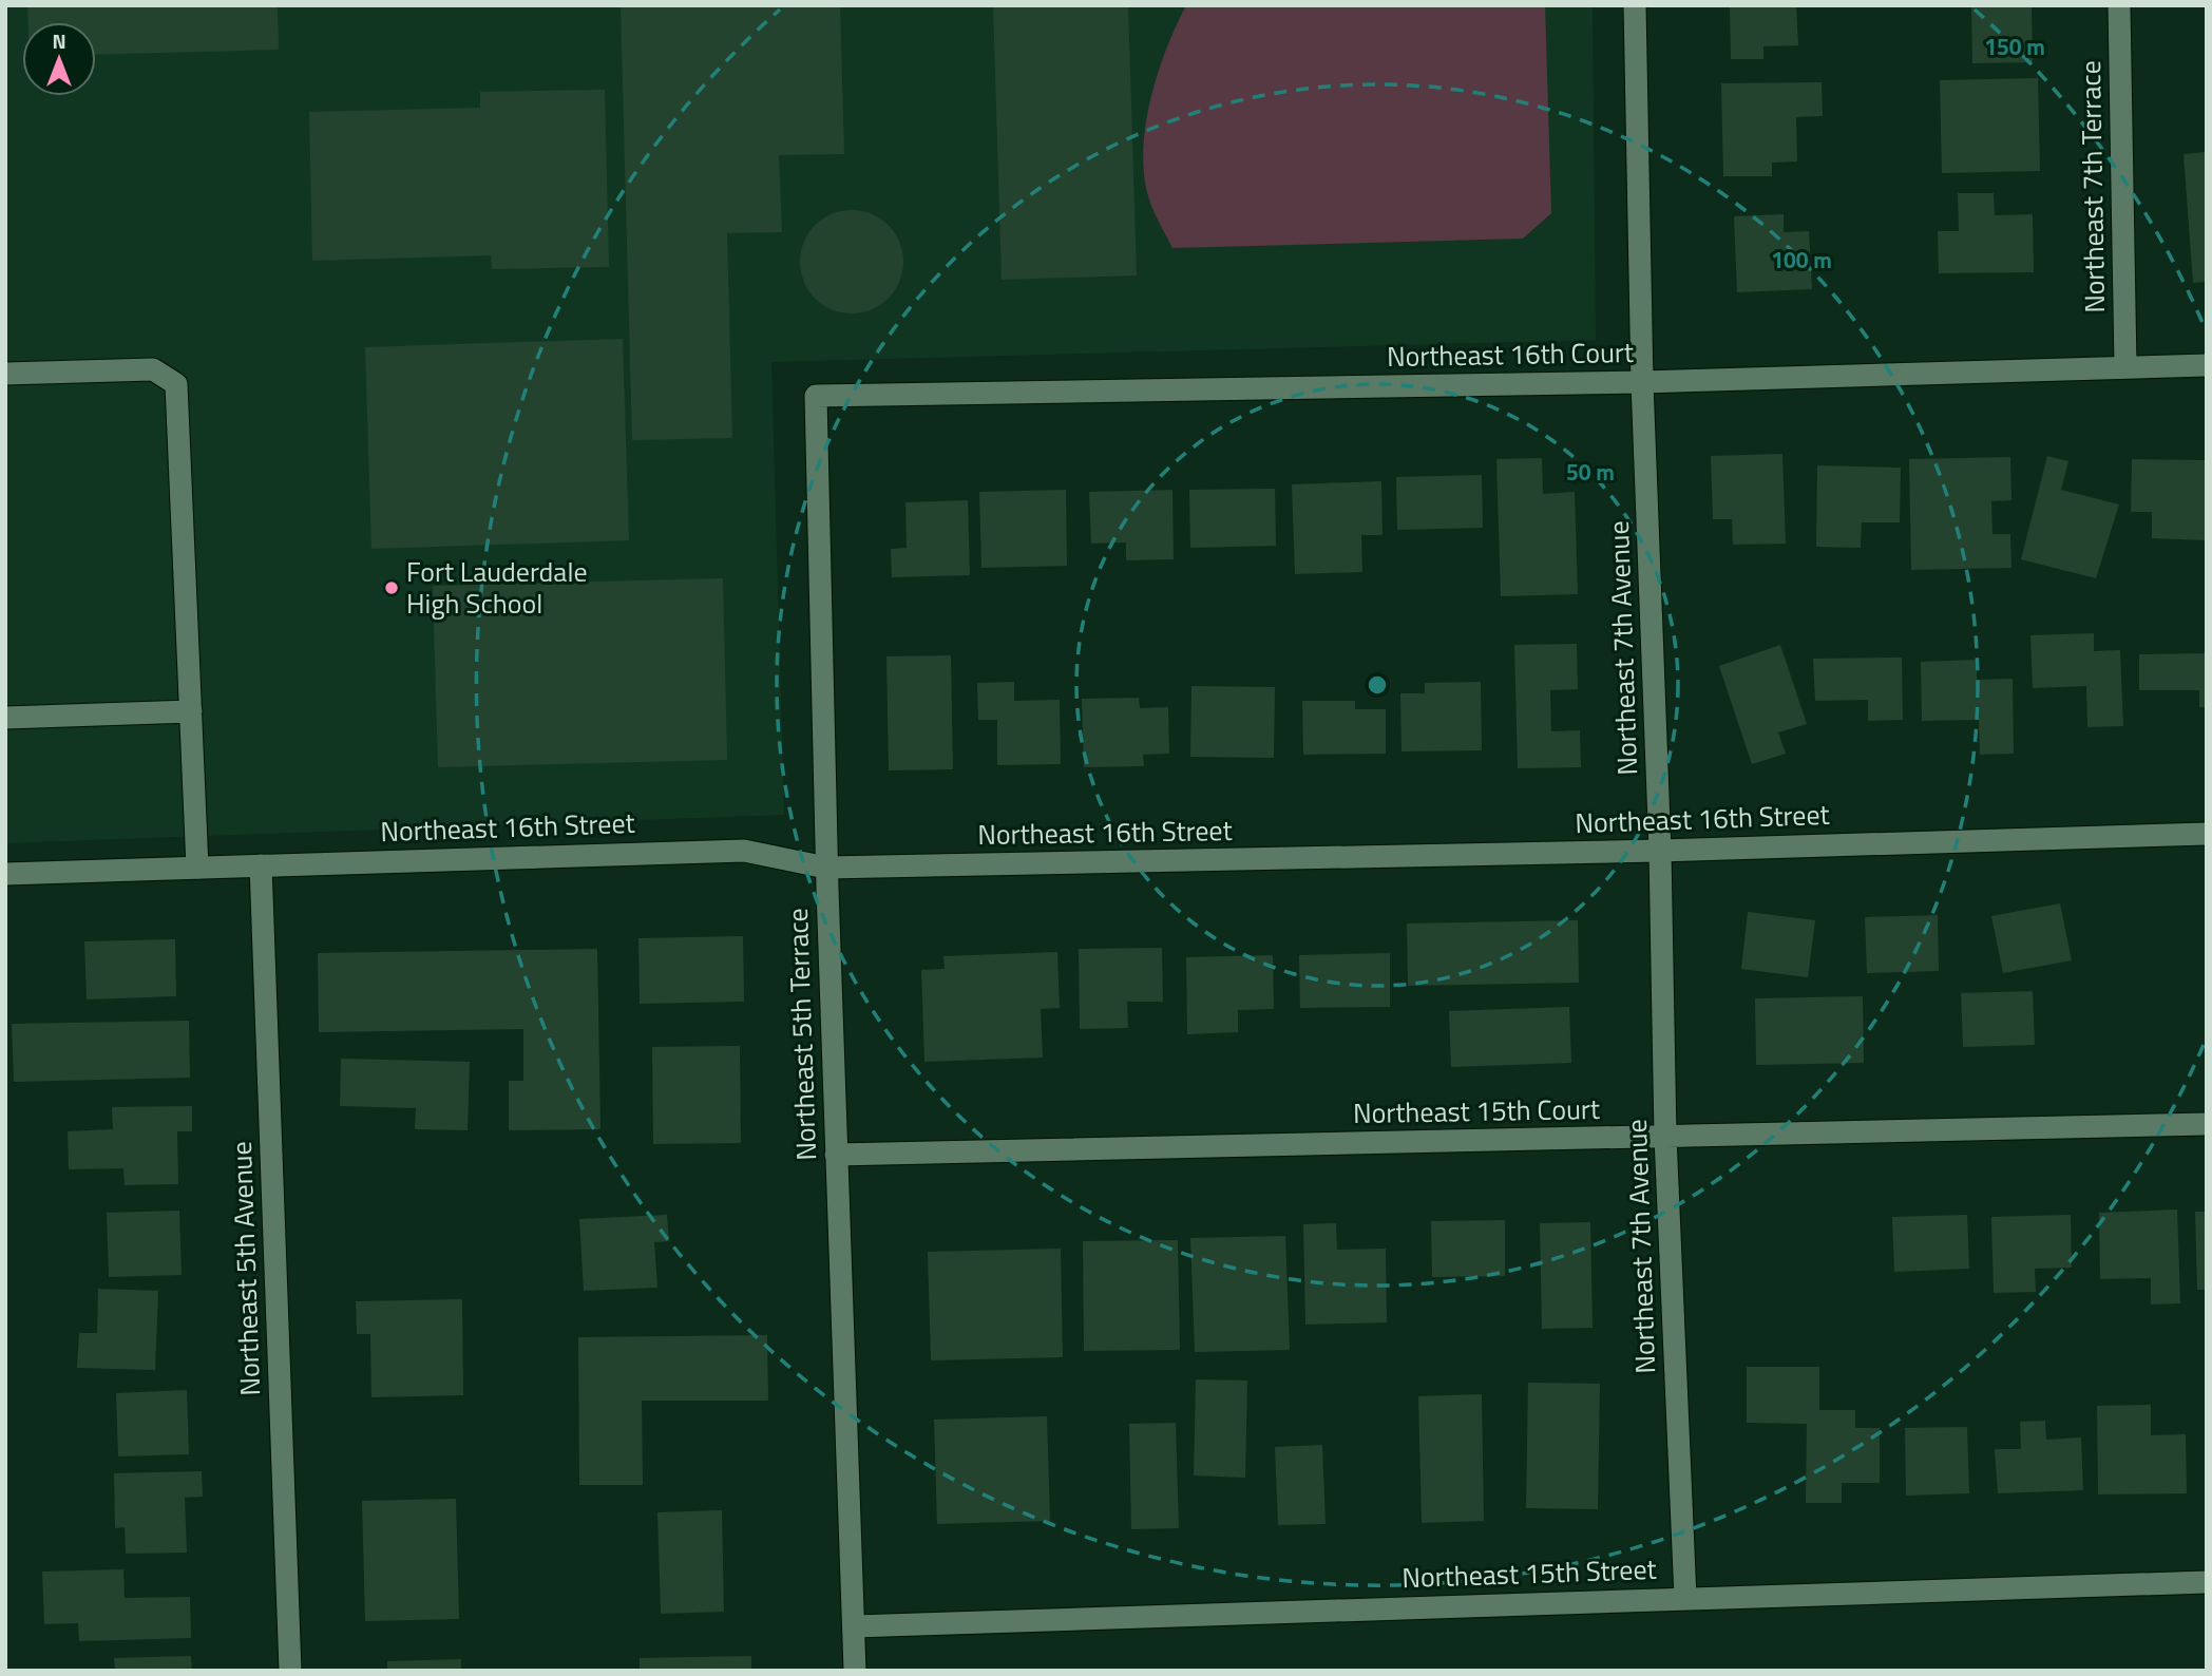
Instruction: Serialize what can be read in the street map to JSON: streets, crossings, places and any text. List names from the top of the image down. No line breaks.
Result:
{"streets":{"street":["Northeast 7th Terrace","Northeast 16th Court","Northeast 7th Avenue","Northeast 16th Street","Northeast 5th Terrace","Northeast 15th Court","Northeast 5th Avenue","Northeast 15th Street"]},"crossings":[["Northeast 7th Terrace","Northeast 16th Court"],["Northeast 16th Court","Northeast 7th Avenue"],["Northeast 16th Court","Northeast 5th Terrace"],["Northeast 7th Avenue","Northeast 16th Street"],["Northeast 7th Avenue","Northeast 15th Court"],["Northeast 7th Avenue","Northeast 15th Street"],["Northeast 16th Street","Northeast 5th Terrace"],["Northeast 16th Street","Northeast 5th Avenue"],["Northeast 5th Terrace","Northeast 15th Court"],["Northeast 5th Terrace","Northeast 15th Street"]],"places":["Fort Lauderdale High School"],"north":"top","rings":["150 m","100 m","50 m"]}
